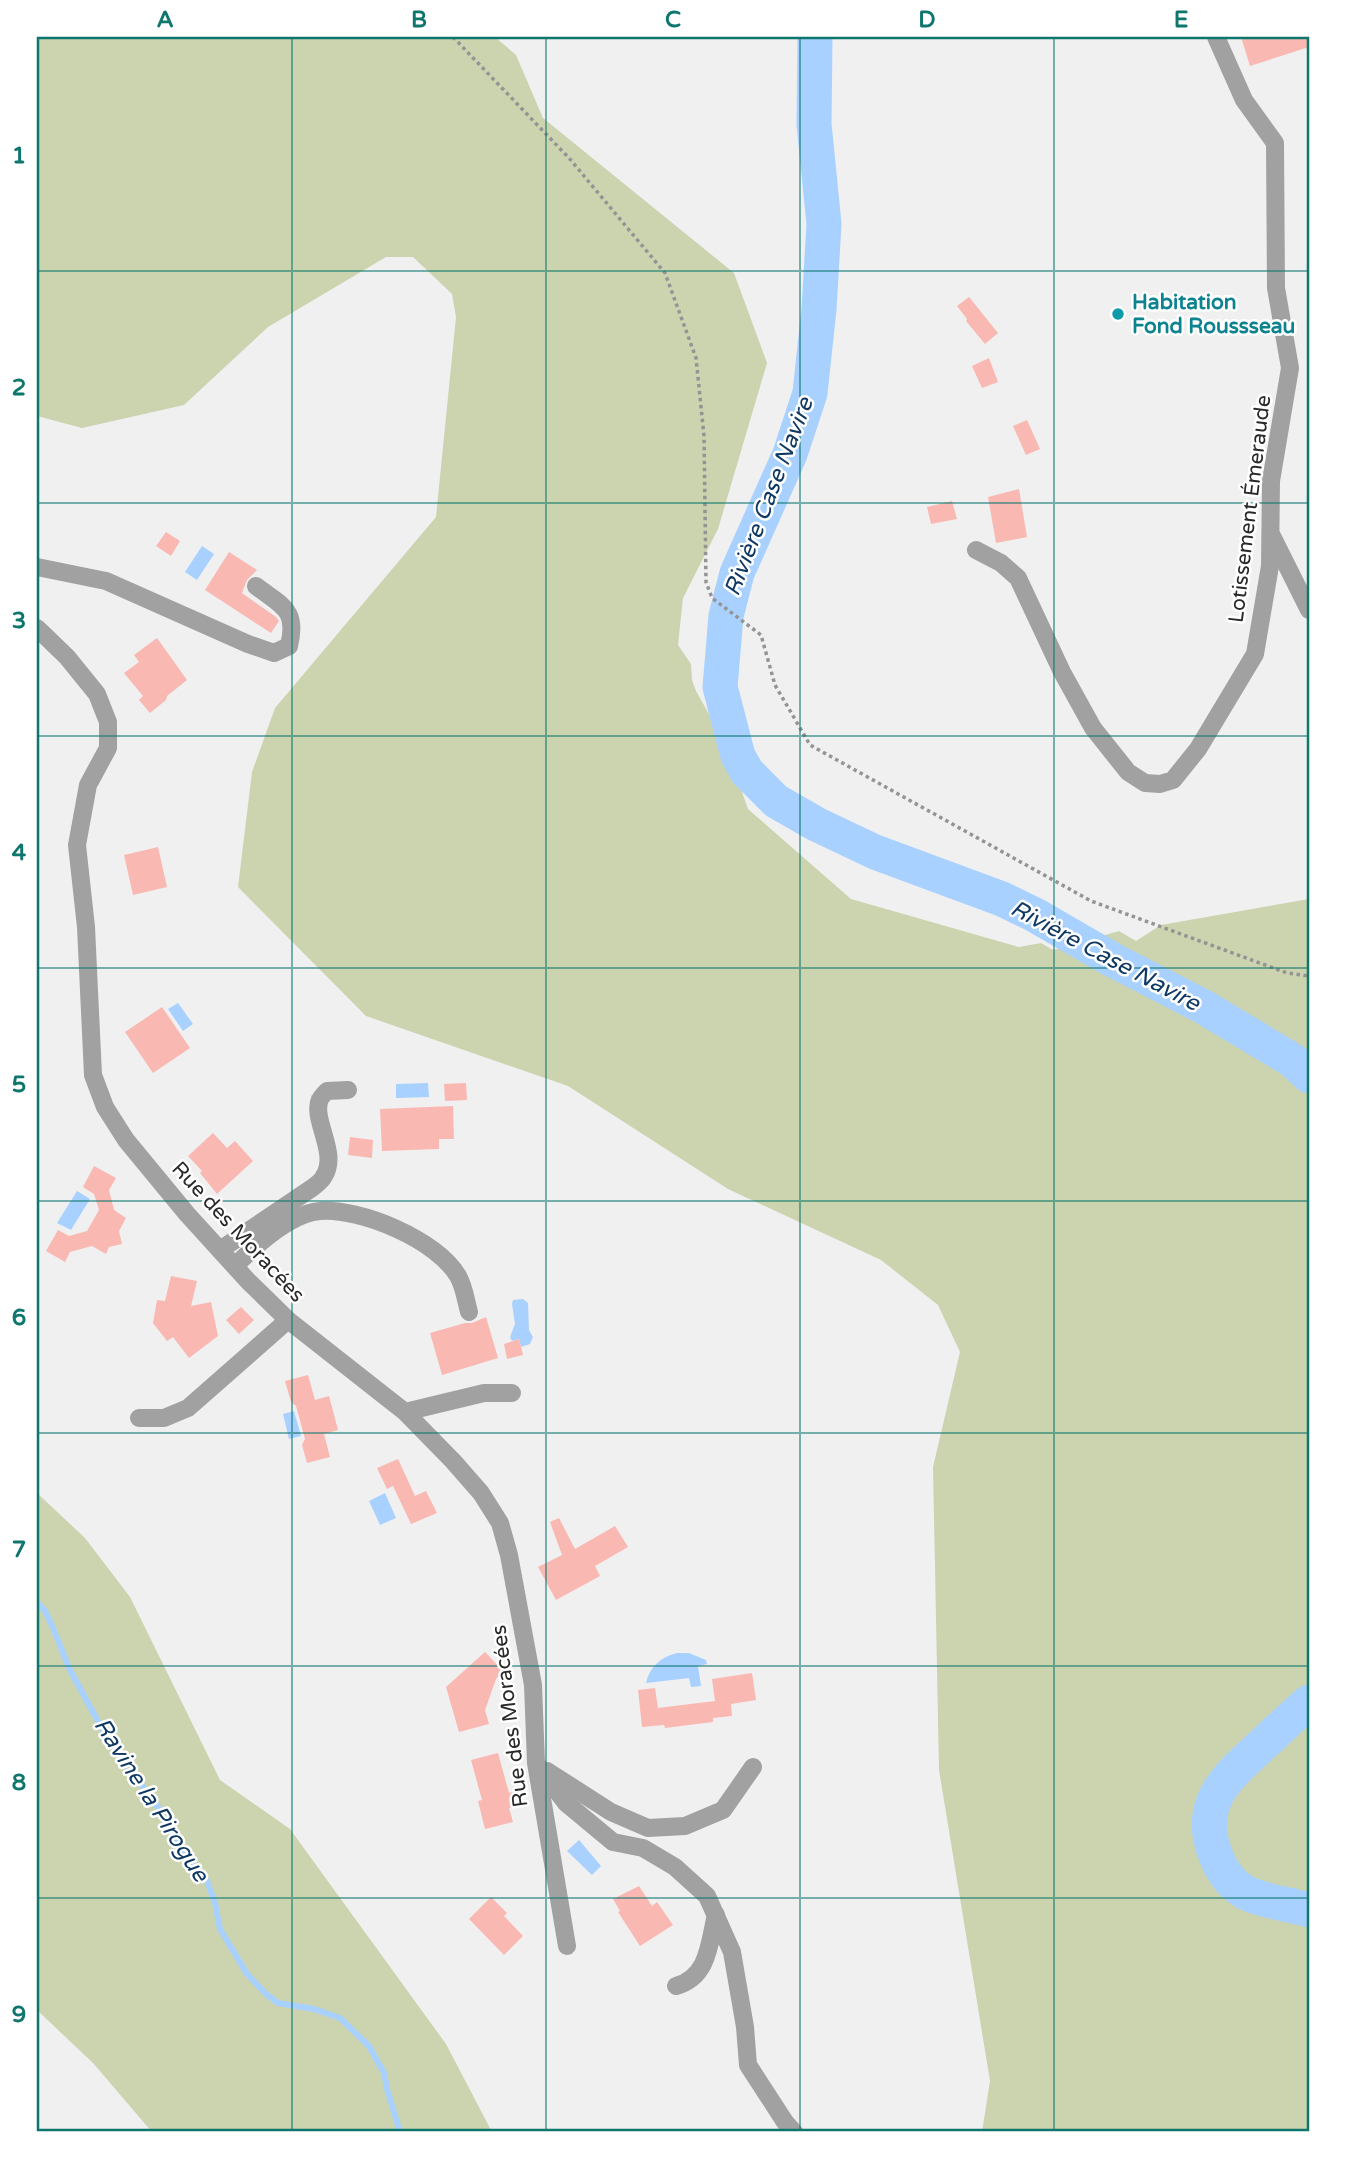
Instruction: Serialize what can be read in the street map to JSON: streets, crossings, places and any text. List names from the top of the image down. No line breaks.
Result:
{"streets":{"street":["Lotissement Émeraude","Rue des Moracées"]},"water":["Rivière Case Navire","Ravine la Pirogue"],"places":["Habitation Fond Roussseau"],"grid":{"columns":["A","B","C","D","E"],"rows":["1","2","3","4","5","6","7","8","9"]}}
